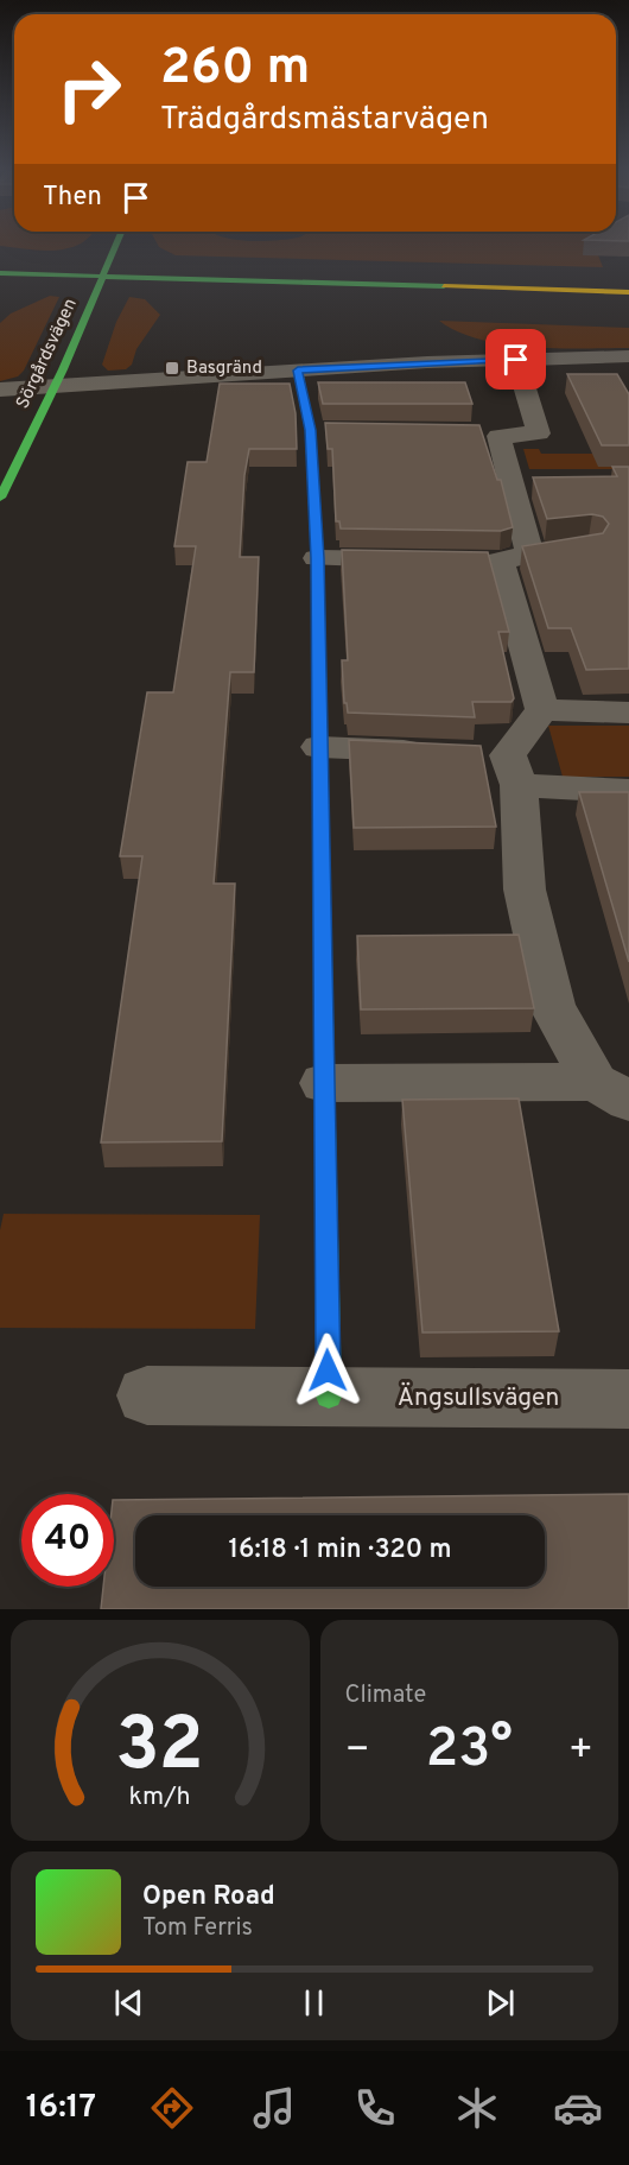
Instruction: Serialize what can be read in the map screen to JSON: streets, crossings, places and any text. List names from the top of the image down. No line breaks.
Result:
{"streets":{"street":["Sörgårdsvägen","Ängsullsvägen"]},"places":{"transit":["Basgränd"]},"page":{"turn":["260 m","Trädgårdsmästarvägen"],"then":"Then","limit":"40","trip":"16:18 · 1 min · 320 m","tile":"Climate","heat":["−","23°","+"],"song":["Open Road","Tom Ferris"],"tabs":"16:17","gauge":["32","km/h"]}}
